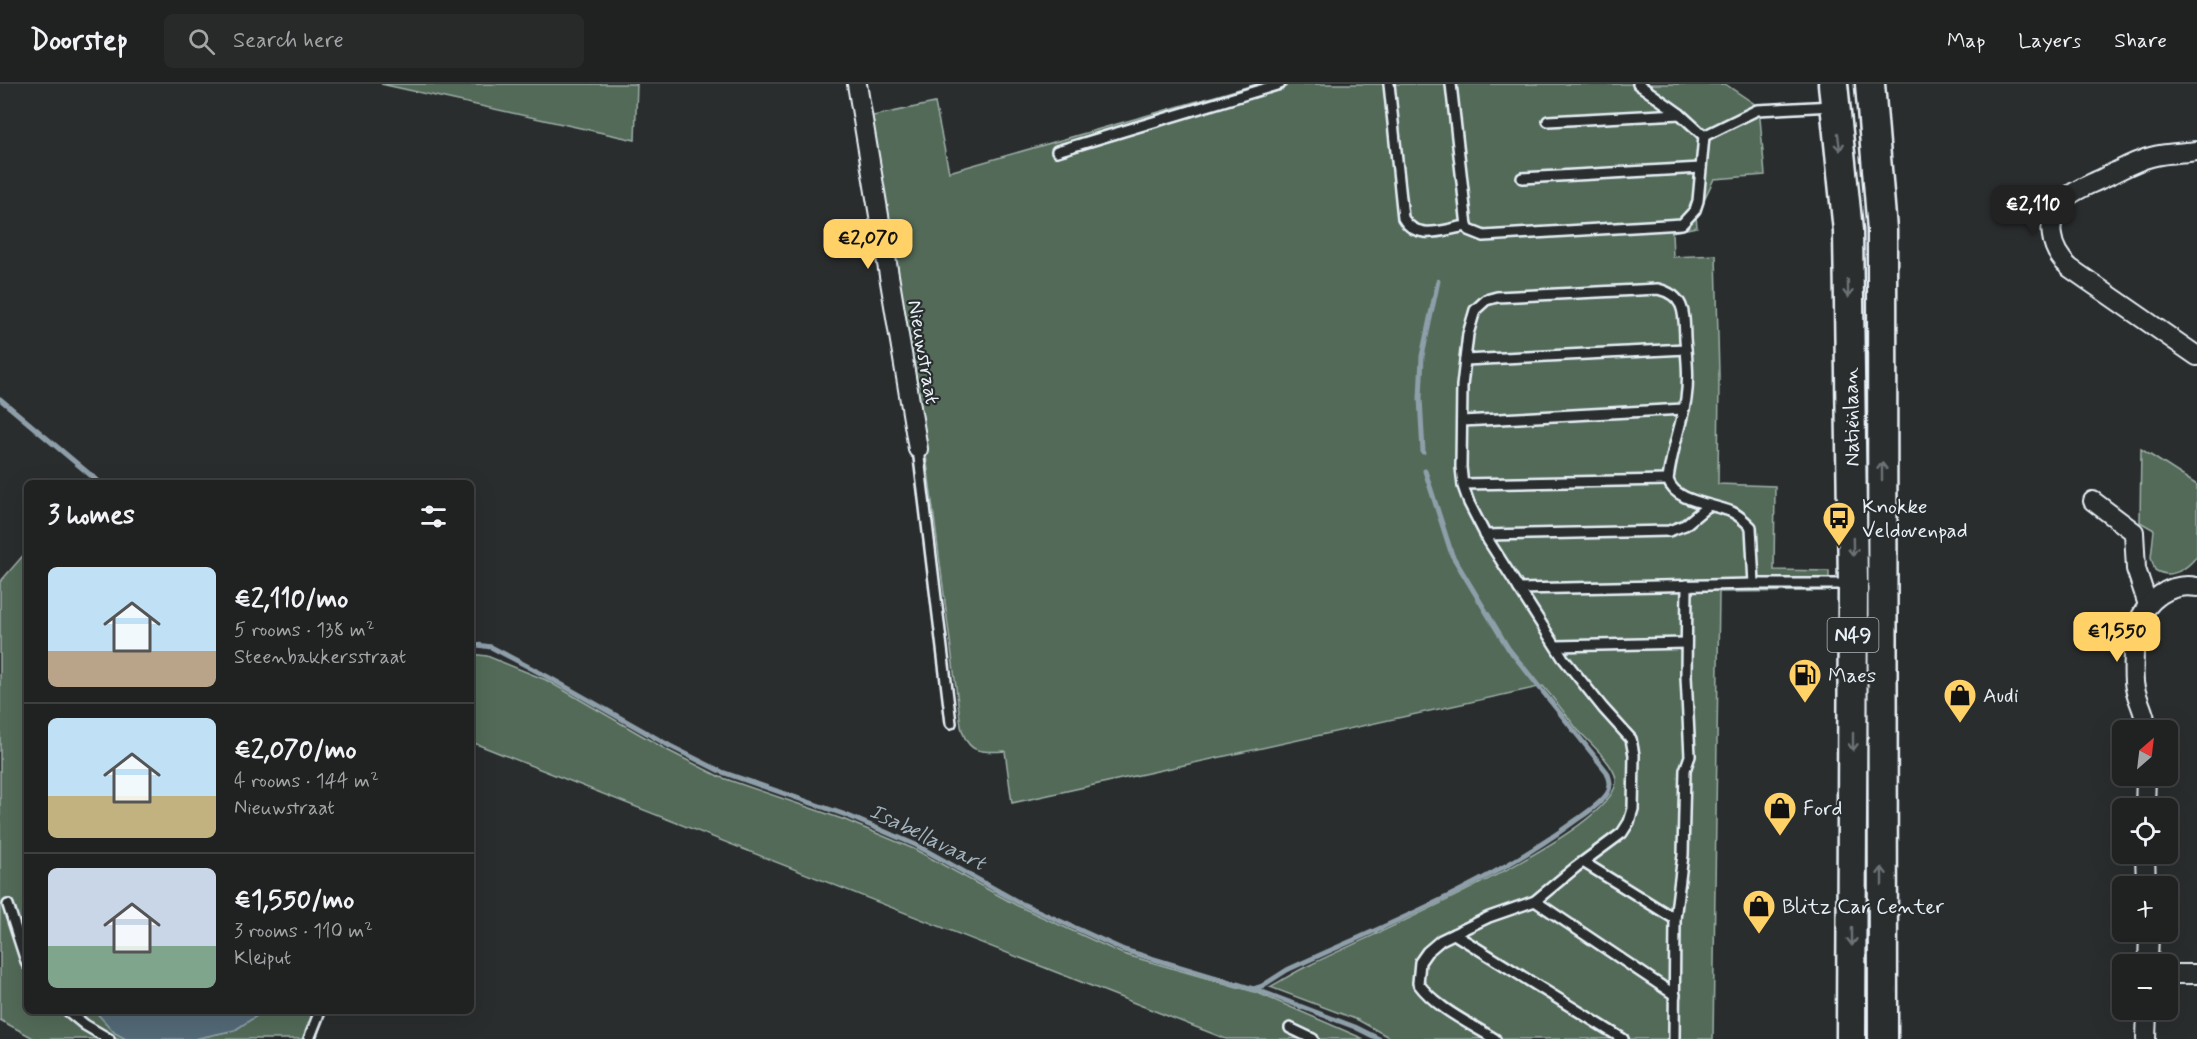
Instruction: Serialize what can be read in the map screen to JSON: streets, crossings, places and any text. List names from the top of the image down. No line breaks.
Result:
{"streets":{"main road":["Natiënlaan","N49"],"street":["Nieuwstraat"]},"water":["Isabellavaart"],"places":{"bus stop":["Knokke Veldovenpad"],"fuel station":["Maes"],"shop":["Audi","Ford","Blitz Car Center"]},"north":"top right","page":{"header":"Doorstep","search":"Search here","nav":["Map","Layers","Share"],"price":["€2,110","€2,070","€1,550"],"heading":"3 homes","list":[{"name":"€2,110/mo","note":"5 rooms · 138 m² · Steenbakkersstraat"},{"name":"€2,070/mo","note":"4 rooms · 144 m² · Nieuwstraat"},{"name":"€1,550/mo","note":"3 rooms · 110 m² · Kleiput"}],"map_buttons":["+","−"]}}
